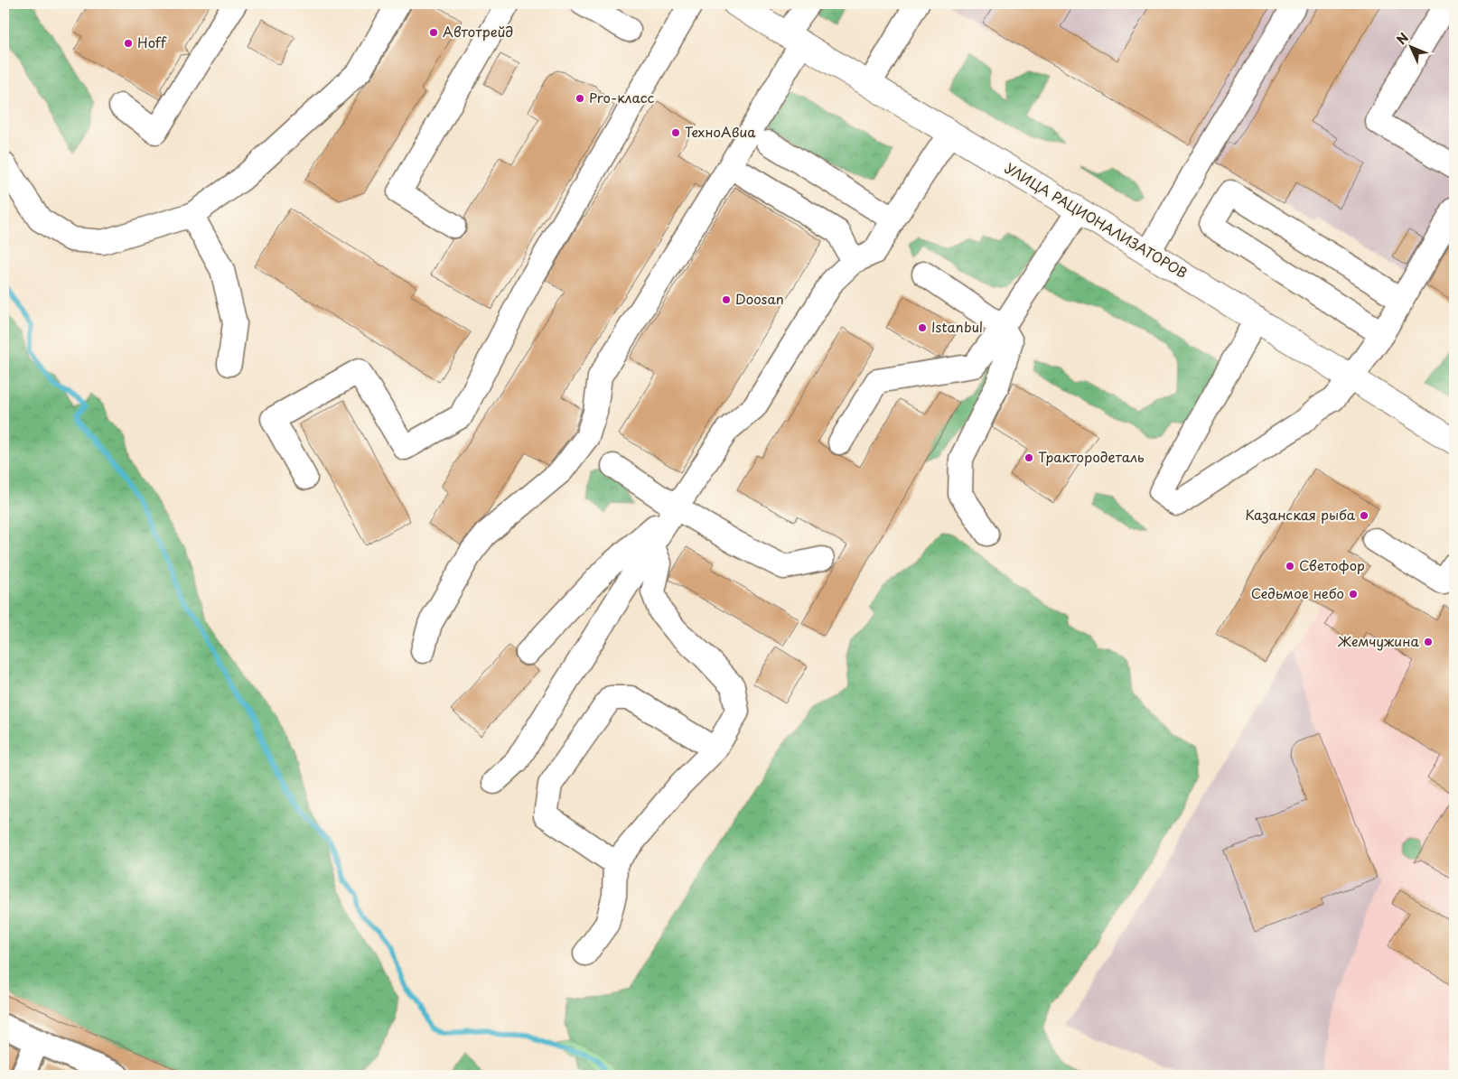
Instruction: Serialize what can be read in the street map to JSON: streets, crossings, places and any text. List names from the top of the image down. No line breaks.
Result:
{"streets":{"main road":["УЛИЦА РАЦИОНАЛИЗАТОРОВ"]},"places":["Автотрейд","Hoff","Pro-класс","ТехноАвиа","Doosan","Istanbul","Трактородеталь","Казанская рыба","Светофор","Седьмое небо","Жемчужина"],"north":"top left"}
